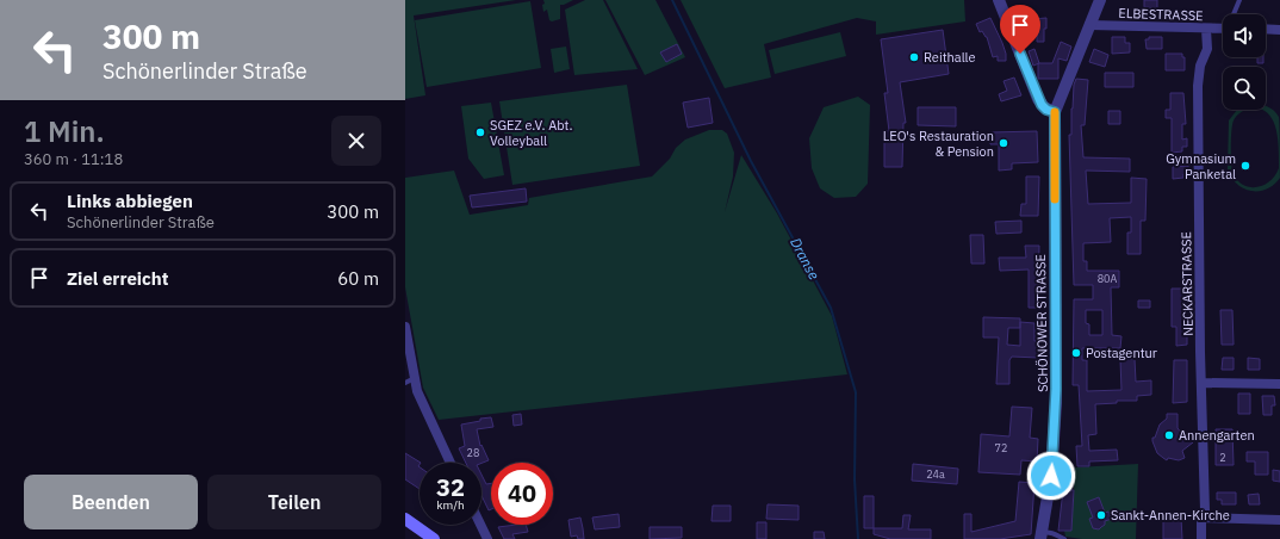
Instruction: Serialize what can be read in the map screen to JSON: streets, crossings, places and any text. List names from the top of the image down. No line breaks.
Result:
{"streets":{"street":["ELBESTRASSE","NECKARSTRASSE","SCHÖNOWER STRASSE"]},"crossings":[["ELBESTRASSE","NECKARSTRASSE"],["ELBESTRASSE","SCHÖNOWER STRASSE"]],"water":["Dranse"],"places":["Reithalle","SGEZ e.V. Abt. Volleyball","LEO's Restauration & Pension","Gymnasium Panketal","Postagentur","Annengarten","Sankt-Annen-Kirche"],"house_numbers":["80A","72","28","2","24a"],"page":{"turn":["300 m","Schönerlinder Straße"],"heading":["1 Min.","360 m · 11:18"],"list":[{"name":"Links abbiegen","note":"Schönerlinder Straße","value":"300 m"},{"name":"Ziel erreicht","value":"60 m"}],"speed":"32 km/h","limit":"40","buttons":["Beenden","Teilen"]}}
